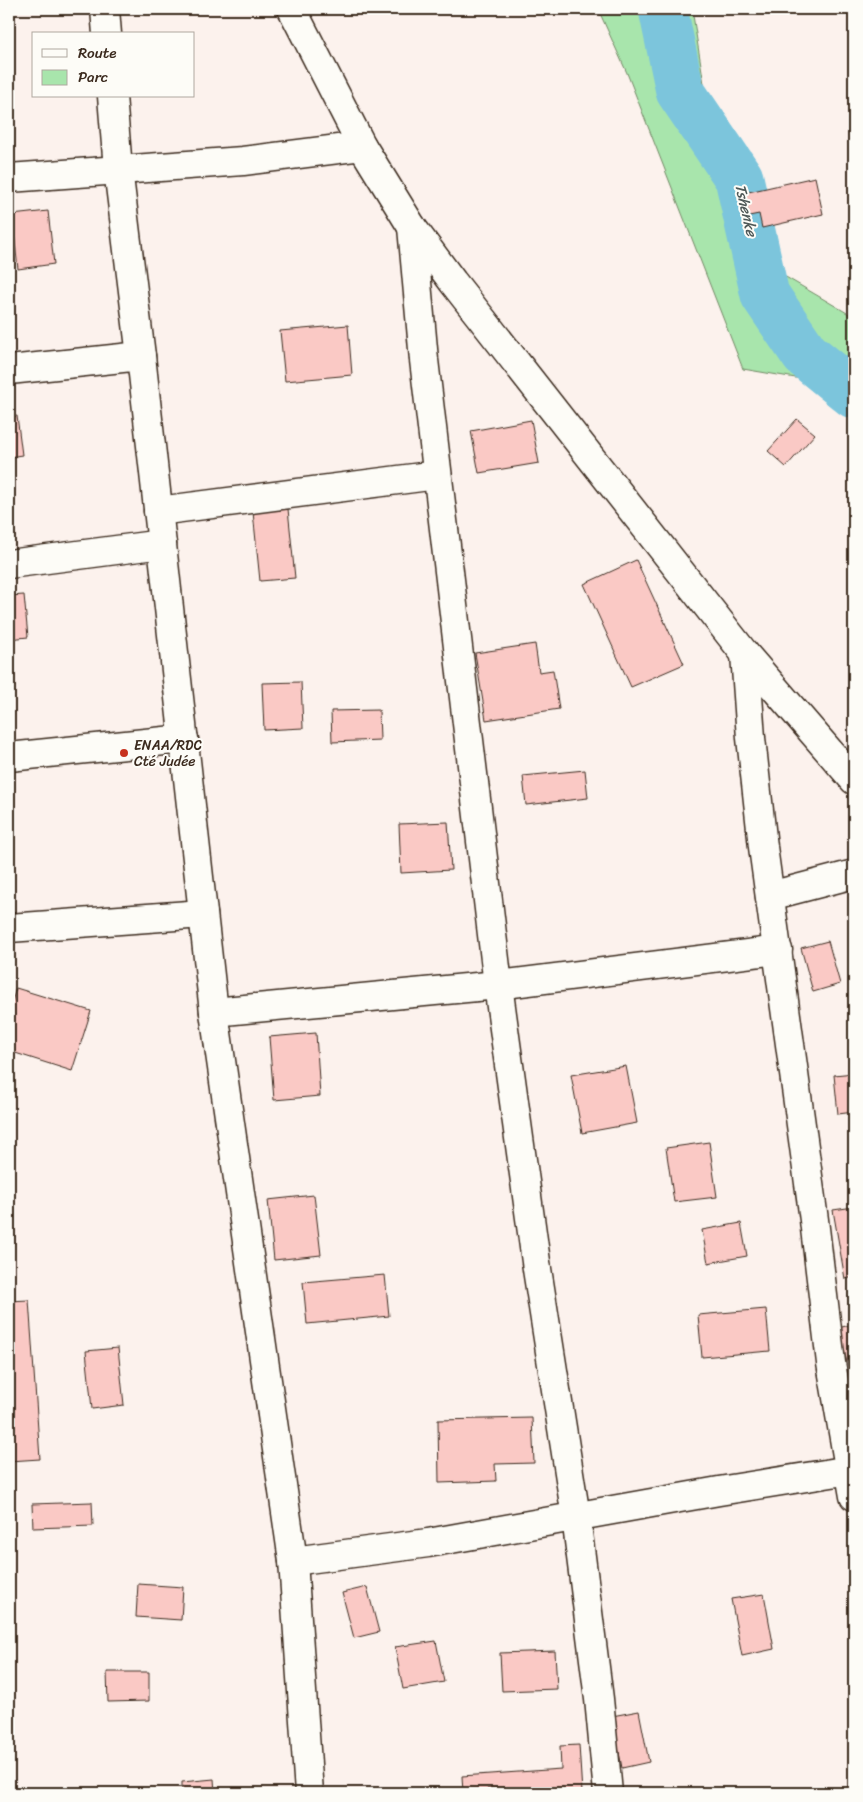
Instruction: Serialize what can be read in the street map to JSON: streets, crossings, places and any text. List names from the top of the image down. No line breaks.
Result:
{"water":["Tshenke"],"places":["ENAA/RDC Cté Judée"],"legend":["Route","Parc"]}
